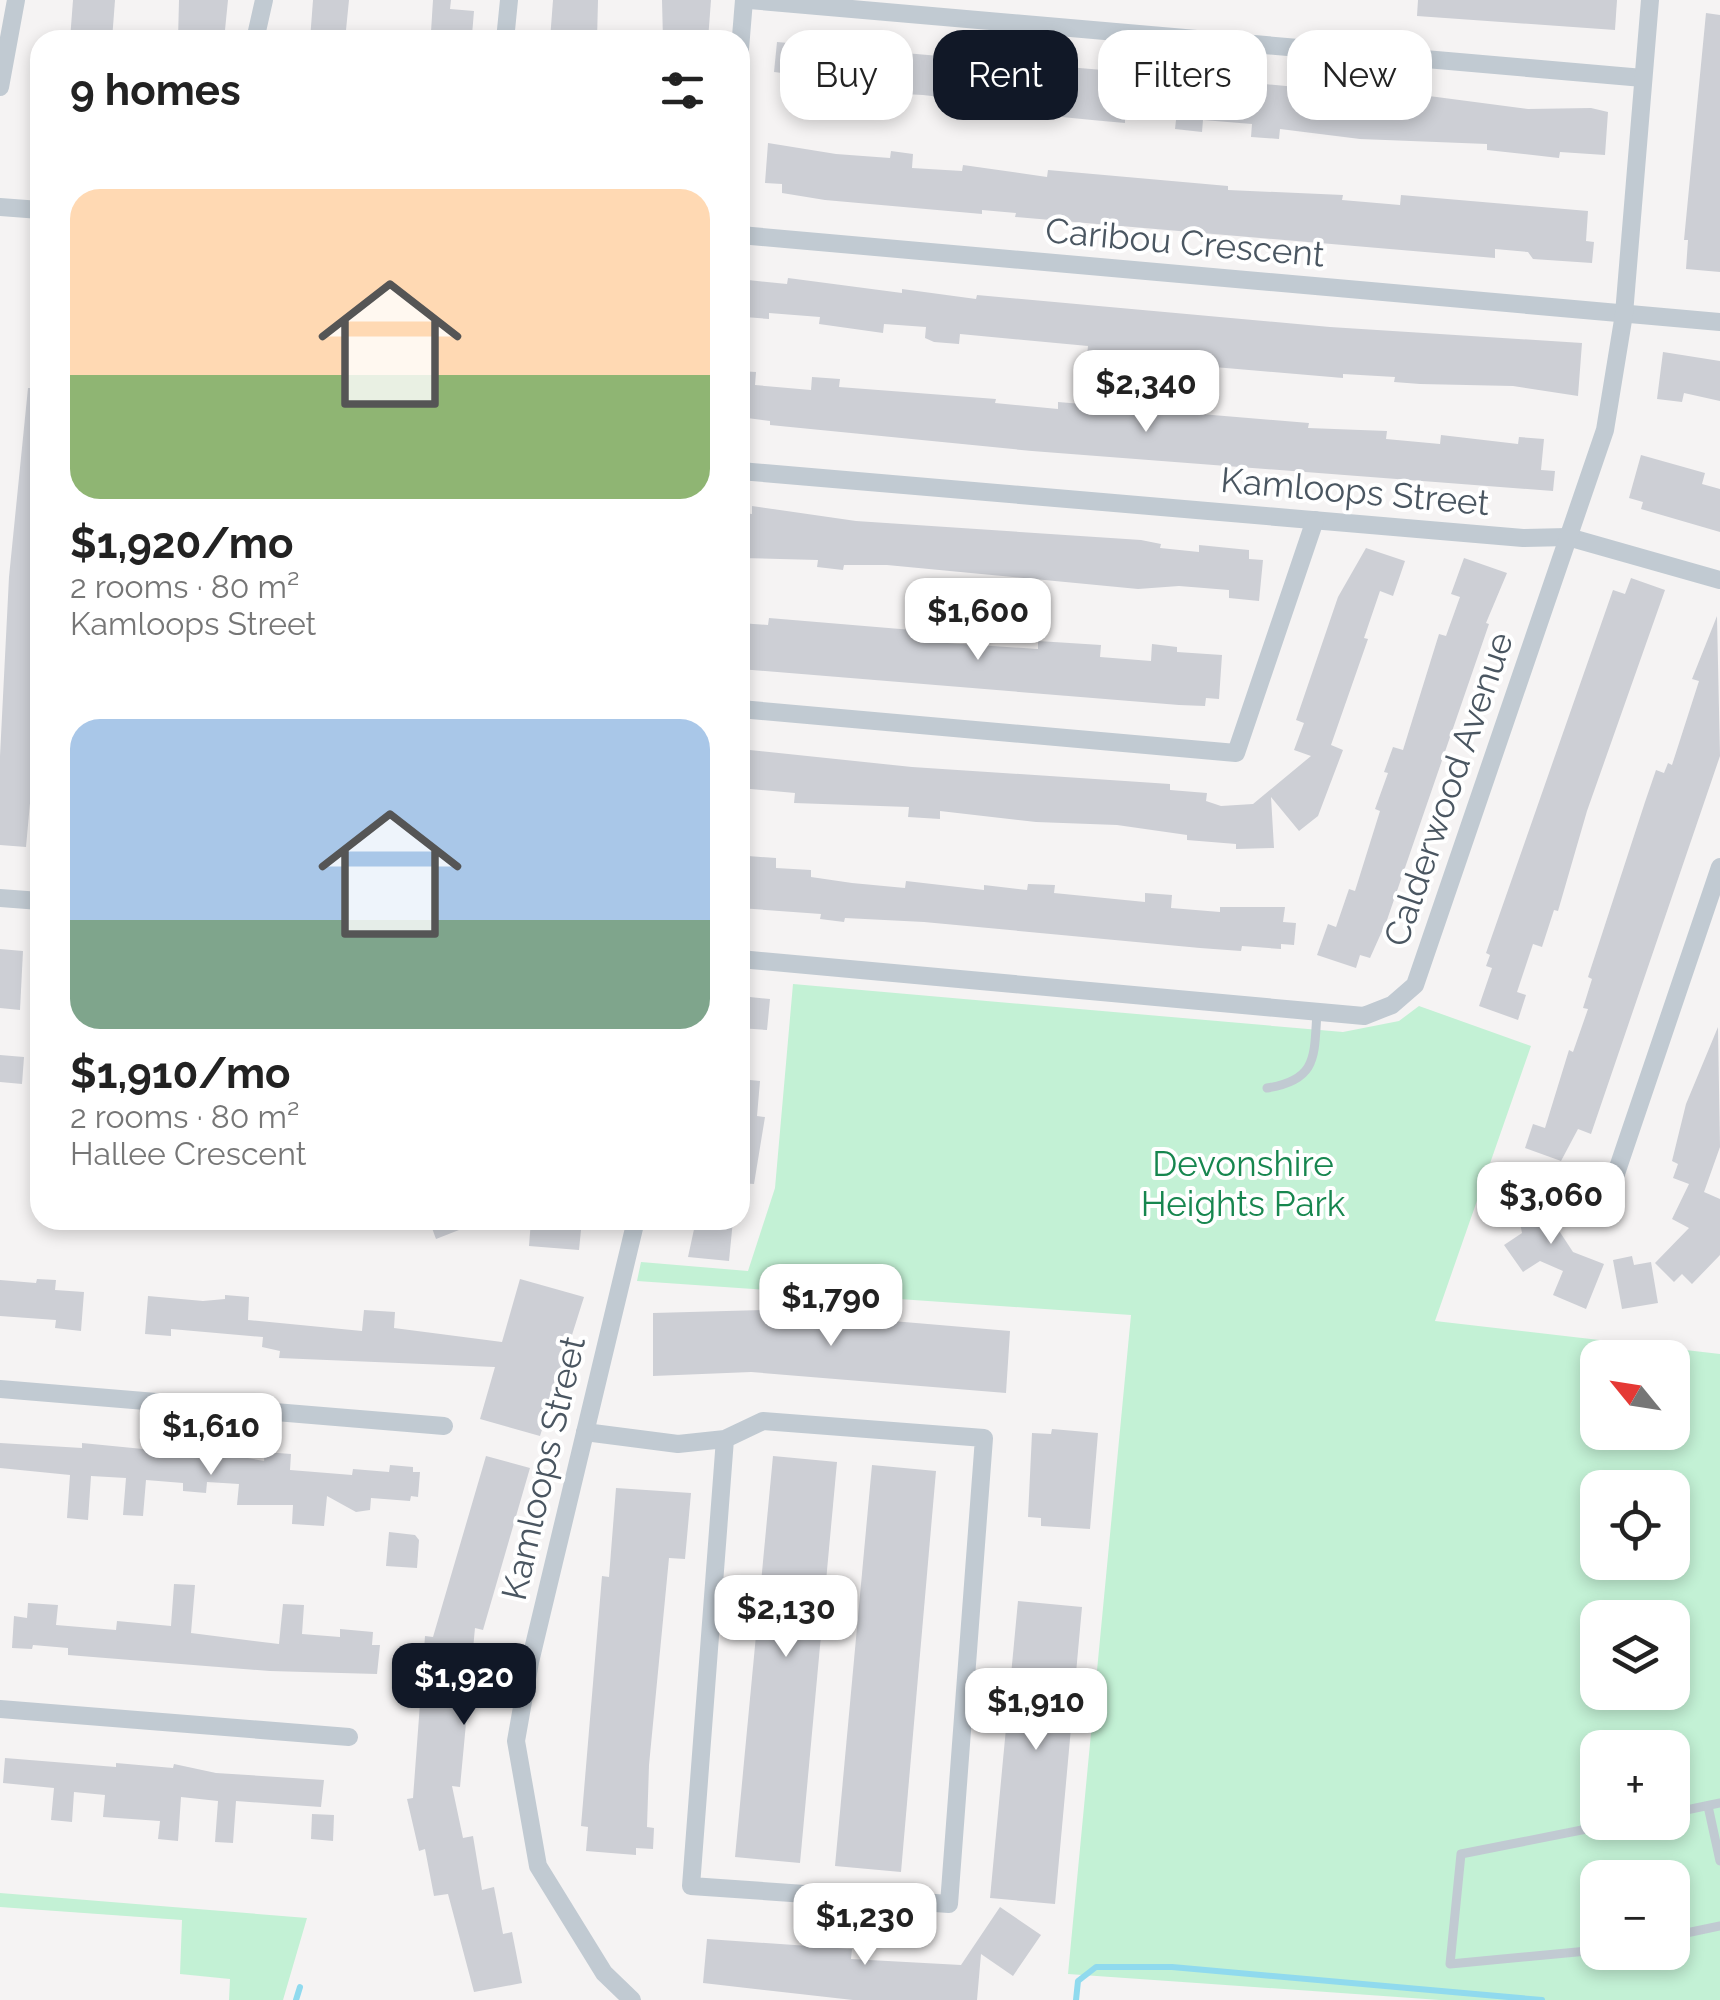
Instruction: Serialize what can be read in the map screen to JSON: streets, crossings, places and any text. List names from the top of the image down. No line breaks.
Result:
{"streets":{"street":["Caribou Crescent","Kamloops Street","Calderwood Avenue"]},"crossings":[["Caribou Crescent","Calderwood Avenue"],["Kamloops Street","Calderwood Avenue"]],"parks":["Devonshire Heights Park"],"north":"top left","page":{"chip":["Buy","Rent","Filters","New"],"heading":"9 homes","list":[{"name":"$1,920/mo","note":"2 rooms · 80 m² · Kamloops Street"},{"name":"$1,910/mo","note":"2 rooms · 80 m² · Hallee Crescent"}],"price":["$2,340","$1,600","$3,060","$1,790","$1,610","$2,130","$1,920","$1,910","$1,230"],"map_buttons":["+","−"]}}
